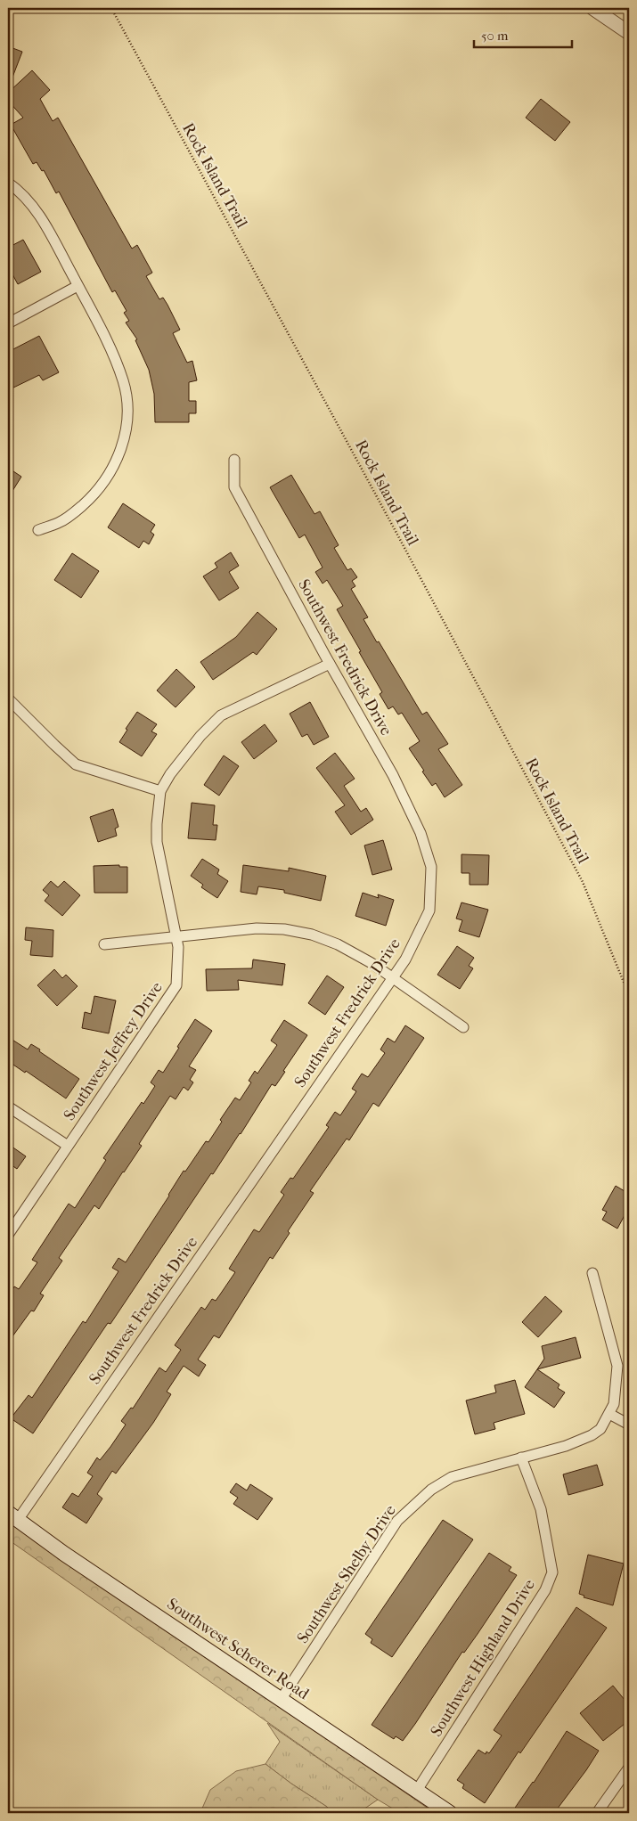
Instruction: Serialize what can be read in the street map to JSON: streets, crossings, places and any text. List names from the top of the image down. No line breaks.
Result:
{"streets":{"main road":["Southwest Scherer Road"],"street":["Southwest Fredrick Drive","Southwest Jeffrey Drive","Southwest Shelby Drive","Southwest Highland Drive"],"path":["Rock Island Trail"]},"crossings":[["Southwest Fredrick Drive","Southwest Jeffrey Drive"],["Southwest Fredrick Drive","Southwest Scherer Road"],["Southwest Shelby Drive","Southwest Scherer Road"],["Southwest Shelby Drive","Southwest Highland Drive"],["Southwest Scherer Road","Southwest Highland Drive"]],"scale_bar":"50 m"}
